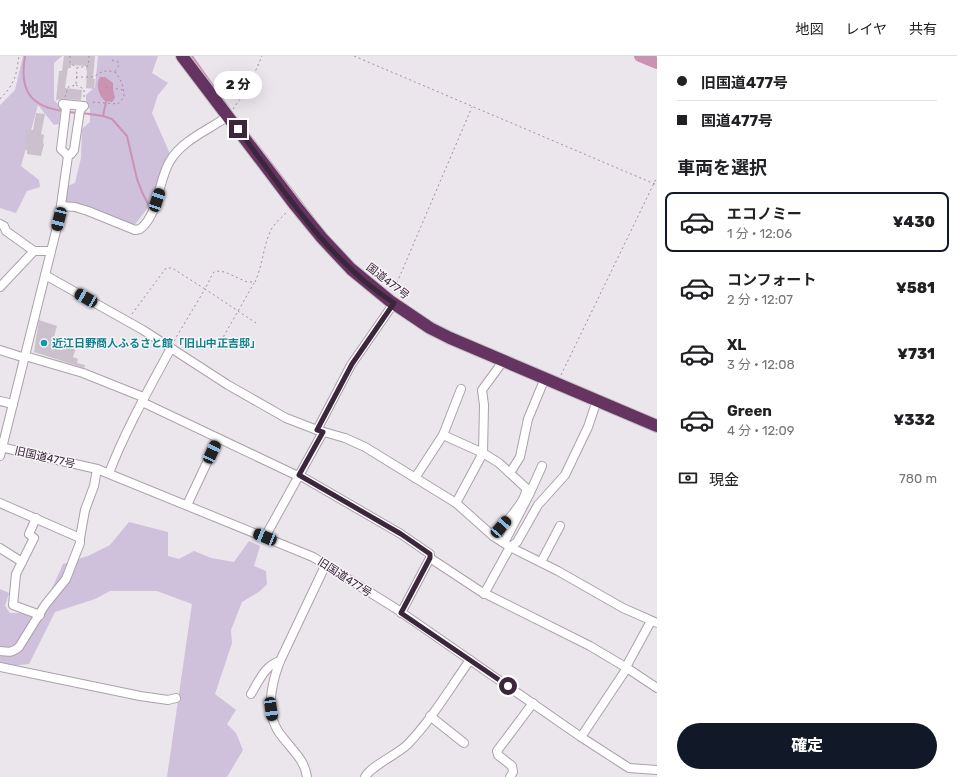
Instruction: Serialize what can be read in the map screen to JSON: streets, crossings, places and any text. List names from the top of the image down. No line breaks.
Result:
{"streets":{"highway":["国道477号"],"street":["旧国道477号"]},"places":["近江日野商人ふるさと館「旧山中正吉邸」"],"page":{"header":"地図","nav":["地図","レイヤ","共有"],"banner":["旧国道477号","国道477号"],"bubble":"2 分","heading":"車両を選択","list":[{"name":"エコノミー","note":"1 分 · 12:06","value":"¥430"},{"name":"コンフォート","note":"2 分 · 12:07","value":"¥581"},{"name":"XL","note":"3 分 · 12:08","value":"¥731"},{"name":"Green","note":"4 分 · 12:09","value":"¥332"}],"pay":["現金","780 m"],"buttons":"確定"}}
